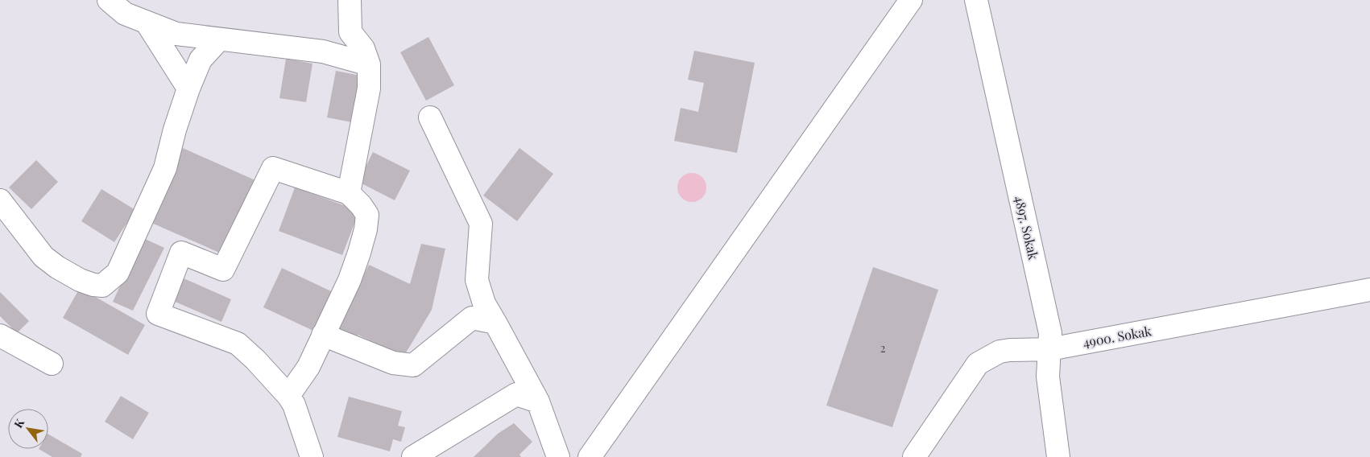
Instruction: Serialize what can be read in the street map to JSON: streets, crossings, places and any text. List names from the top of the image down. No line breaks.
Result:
{"streets":{"street":["4897. Sokak","4900. Sokak"]},"crossings":[["4897. Sokak","4900. Sokak"]],"house_numbers":["2"],"north":"top left"}
